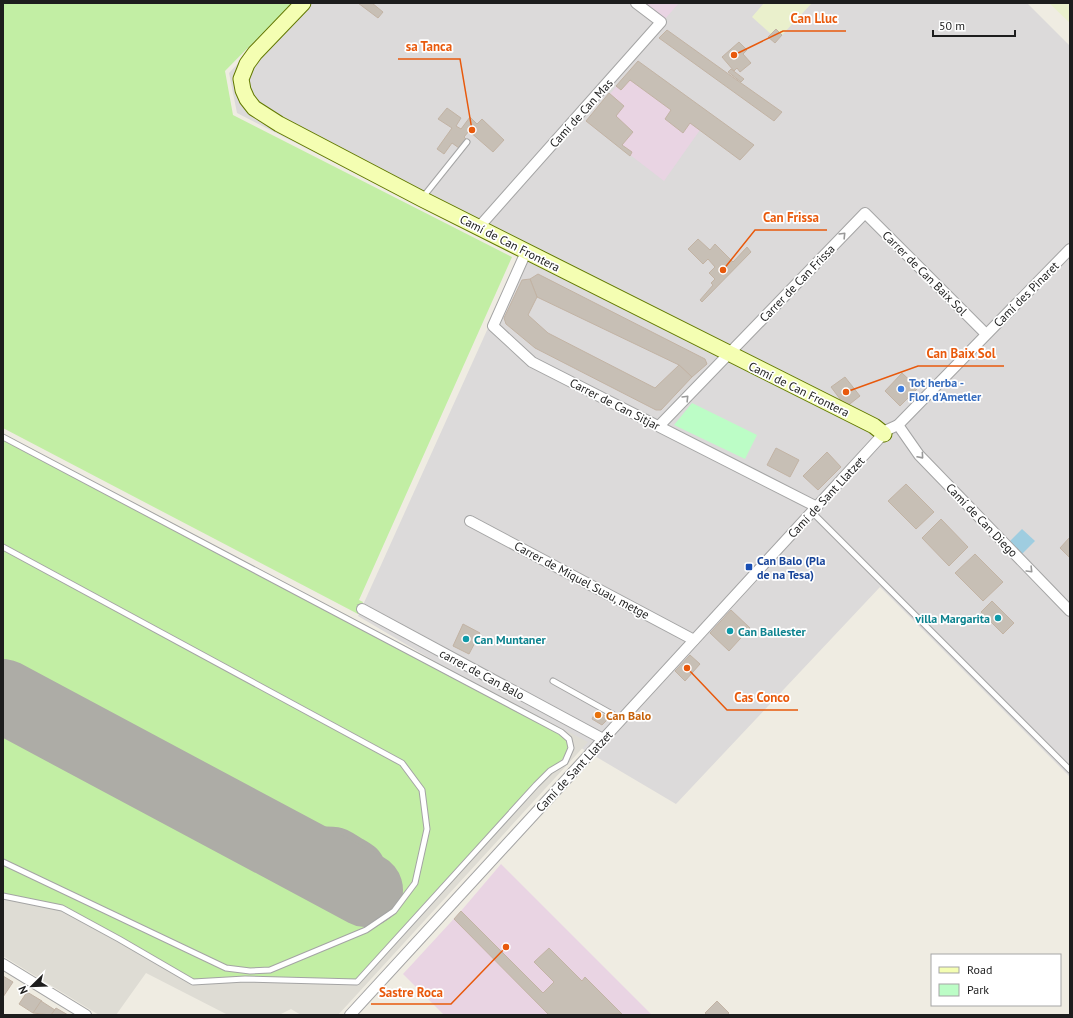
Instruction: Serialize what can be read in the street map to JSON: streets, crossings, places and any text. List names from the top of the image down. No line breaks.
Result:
{"streets":{"street":["Camí de Can Mas","Camí de Can Frontera","Carrer de Can Baix Sol","Carrer de Can Frissa","Camí des Pinaret","Carrer de Can Sitjar","Camí de Sant Llatzet","Camí de Can Diego","Carrer de Miquel Suau, metge","carrer de Can Balo"]},"crossings":[["Camí de Can Mas","Camí de Can Frontera"],["Camí de Can Frontera","Carrer de Can Frissa"],["Camí de Can Frontera","Carrer de Can Sitjar"],["Camí de Can Frontera","Camí de Sant Llatzet"],["Carrer de Can Baix Sol","Carrer de Can Frissa"],["Carrer de Can Baix Sol","Camí des Pinaret"],["Carrer de Can Frissa","Carrer de Can Sitjar"],["Camí des Pinaret","Camí de Sant Llatzet"],["Camí des Pinaret","Camí de Can Diego"],["Carrer de Can Sitjar","Camí de Sant Llatzet"],["Camí de Sant Llatzet","Camí de Can Diego"],["Camí de Sant Llatzet","Carrer de Miquel Suau, metge"],["Camí de Sant Llatzet","carrer de Can Balo"]],"one_way":["Carrer de Can Frissa","Camí de Can Diego"],"places":{"other":["Can Lluc","sa Tanca","Can Frissa","Tot herba - Flor d'Ametler","Can Baix Sol","villa Margarita","Can Ballester","Can Muntaner","Cas Conco","Can Balo","Sastre Roca"],"transit":["Can Balo (Pla de na Tesa)"]},"legend":["Road","Park"],"scale_bar":"50 m","north":"bottom left"}
